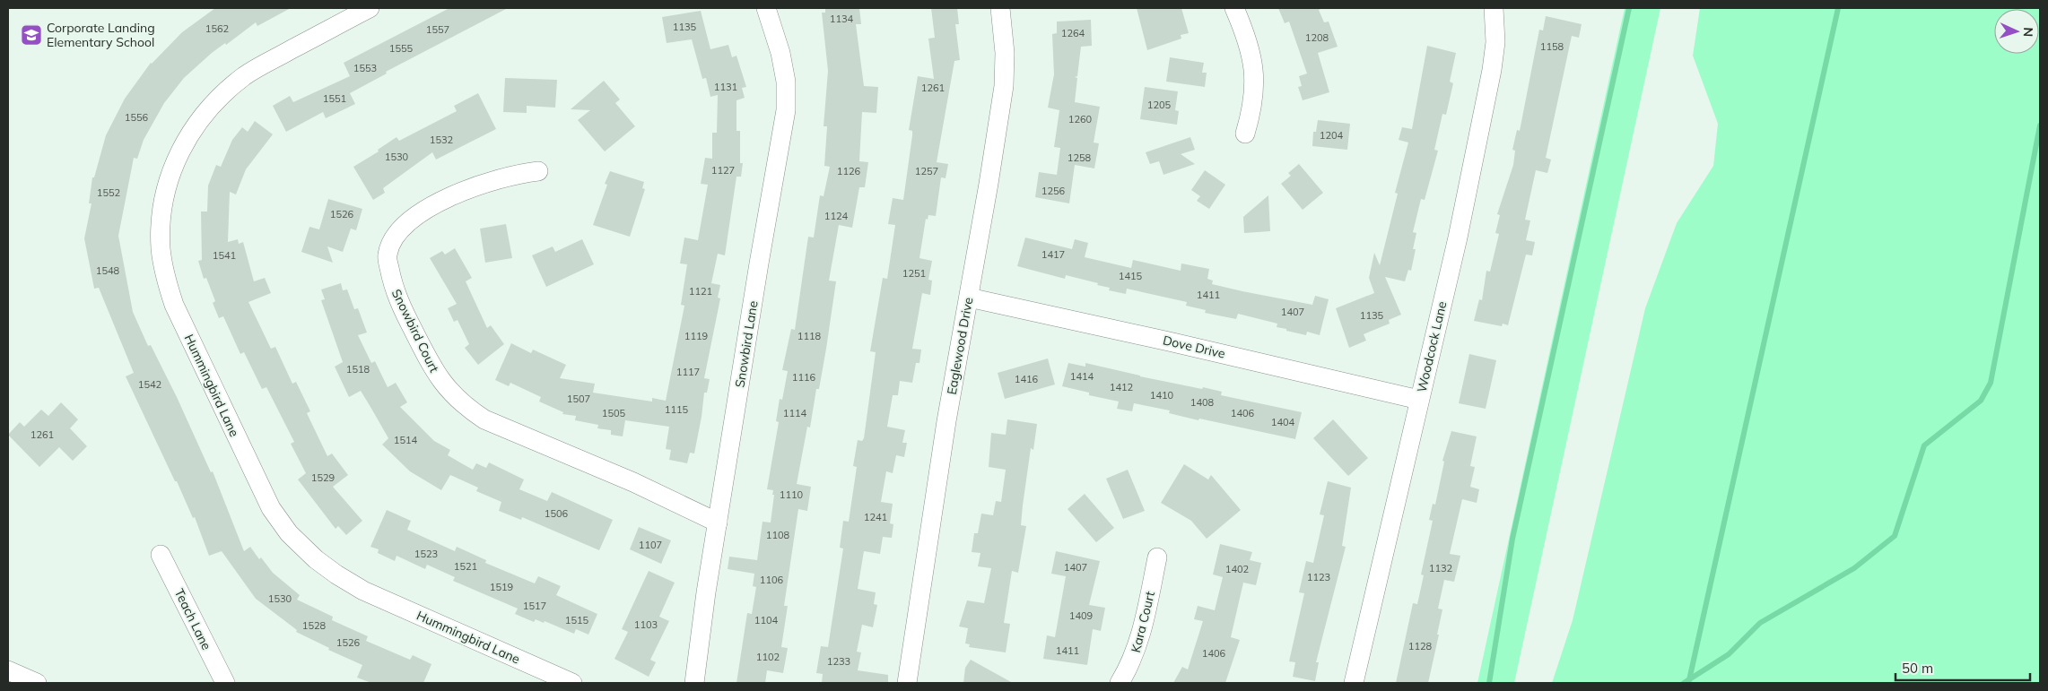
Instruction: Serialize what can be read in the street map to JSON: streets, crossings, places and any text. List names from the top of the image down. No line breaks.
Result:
{"streets":{"street":["Snowbird Court","Snowbird Lane","Eaglewood Drive","Dove Drive","Woodcock Lane","Hummingbird Lane","Teach Lane","Kara Court"]},"crossings":[["Snowbird Court","Snowbird Lane"],["Eaglewood Drive","Dove Drive"],["Dove Drive","Woodcock Lane"]],"places":{"school or university":["Corporate Landing Elementary School"]},"house_numbers":["1134","1135","1562","1557","1264","1208","1158","1555","1553","1131","1261","1551","1205","1556","1260","1204","1532","1530","1258","1127","1126","1257","1256","1552","1526","1124","1417","1541","1548","1251","1415","1121","1411","1407","1135","1119","1118","1518","1117","1414","1116","1416","1542","1412","1410","1507","1408","1115","1505","1114","1406","1404","1261","1514","1529","1110","1506","1241","1108","1107","1523","1521","1407","1132","1402","1123","1106","1519","1530","1517","1409","1515","1104","1103","1528","1526","1128","1411","1406","1102","1233"],"scale_bar":"50 m","north":"right"}
